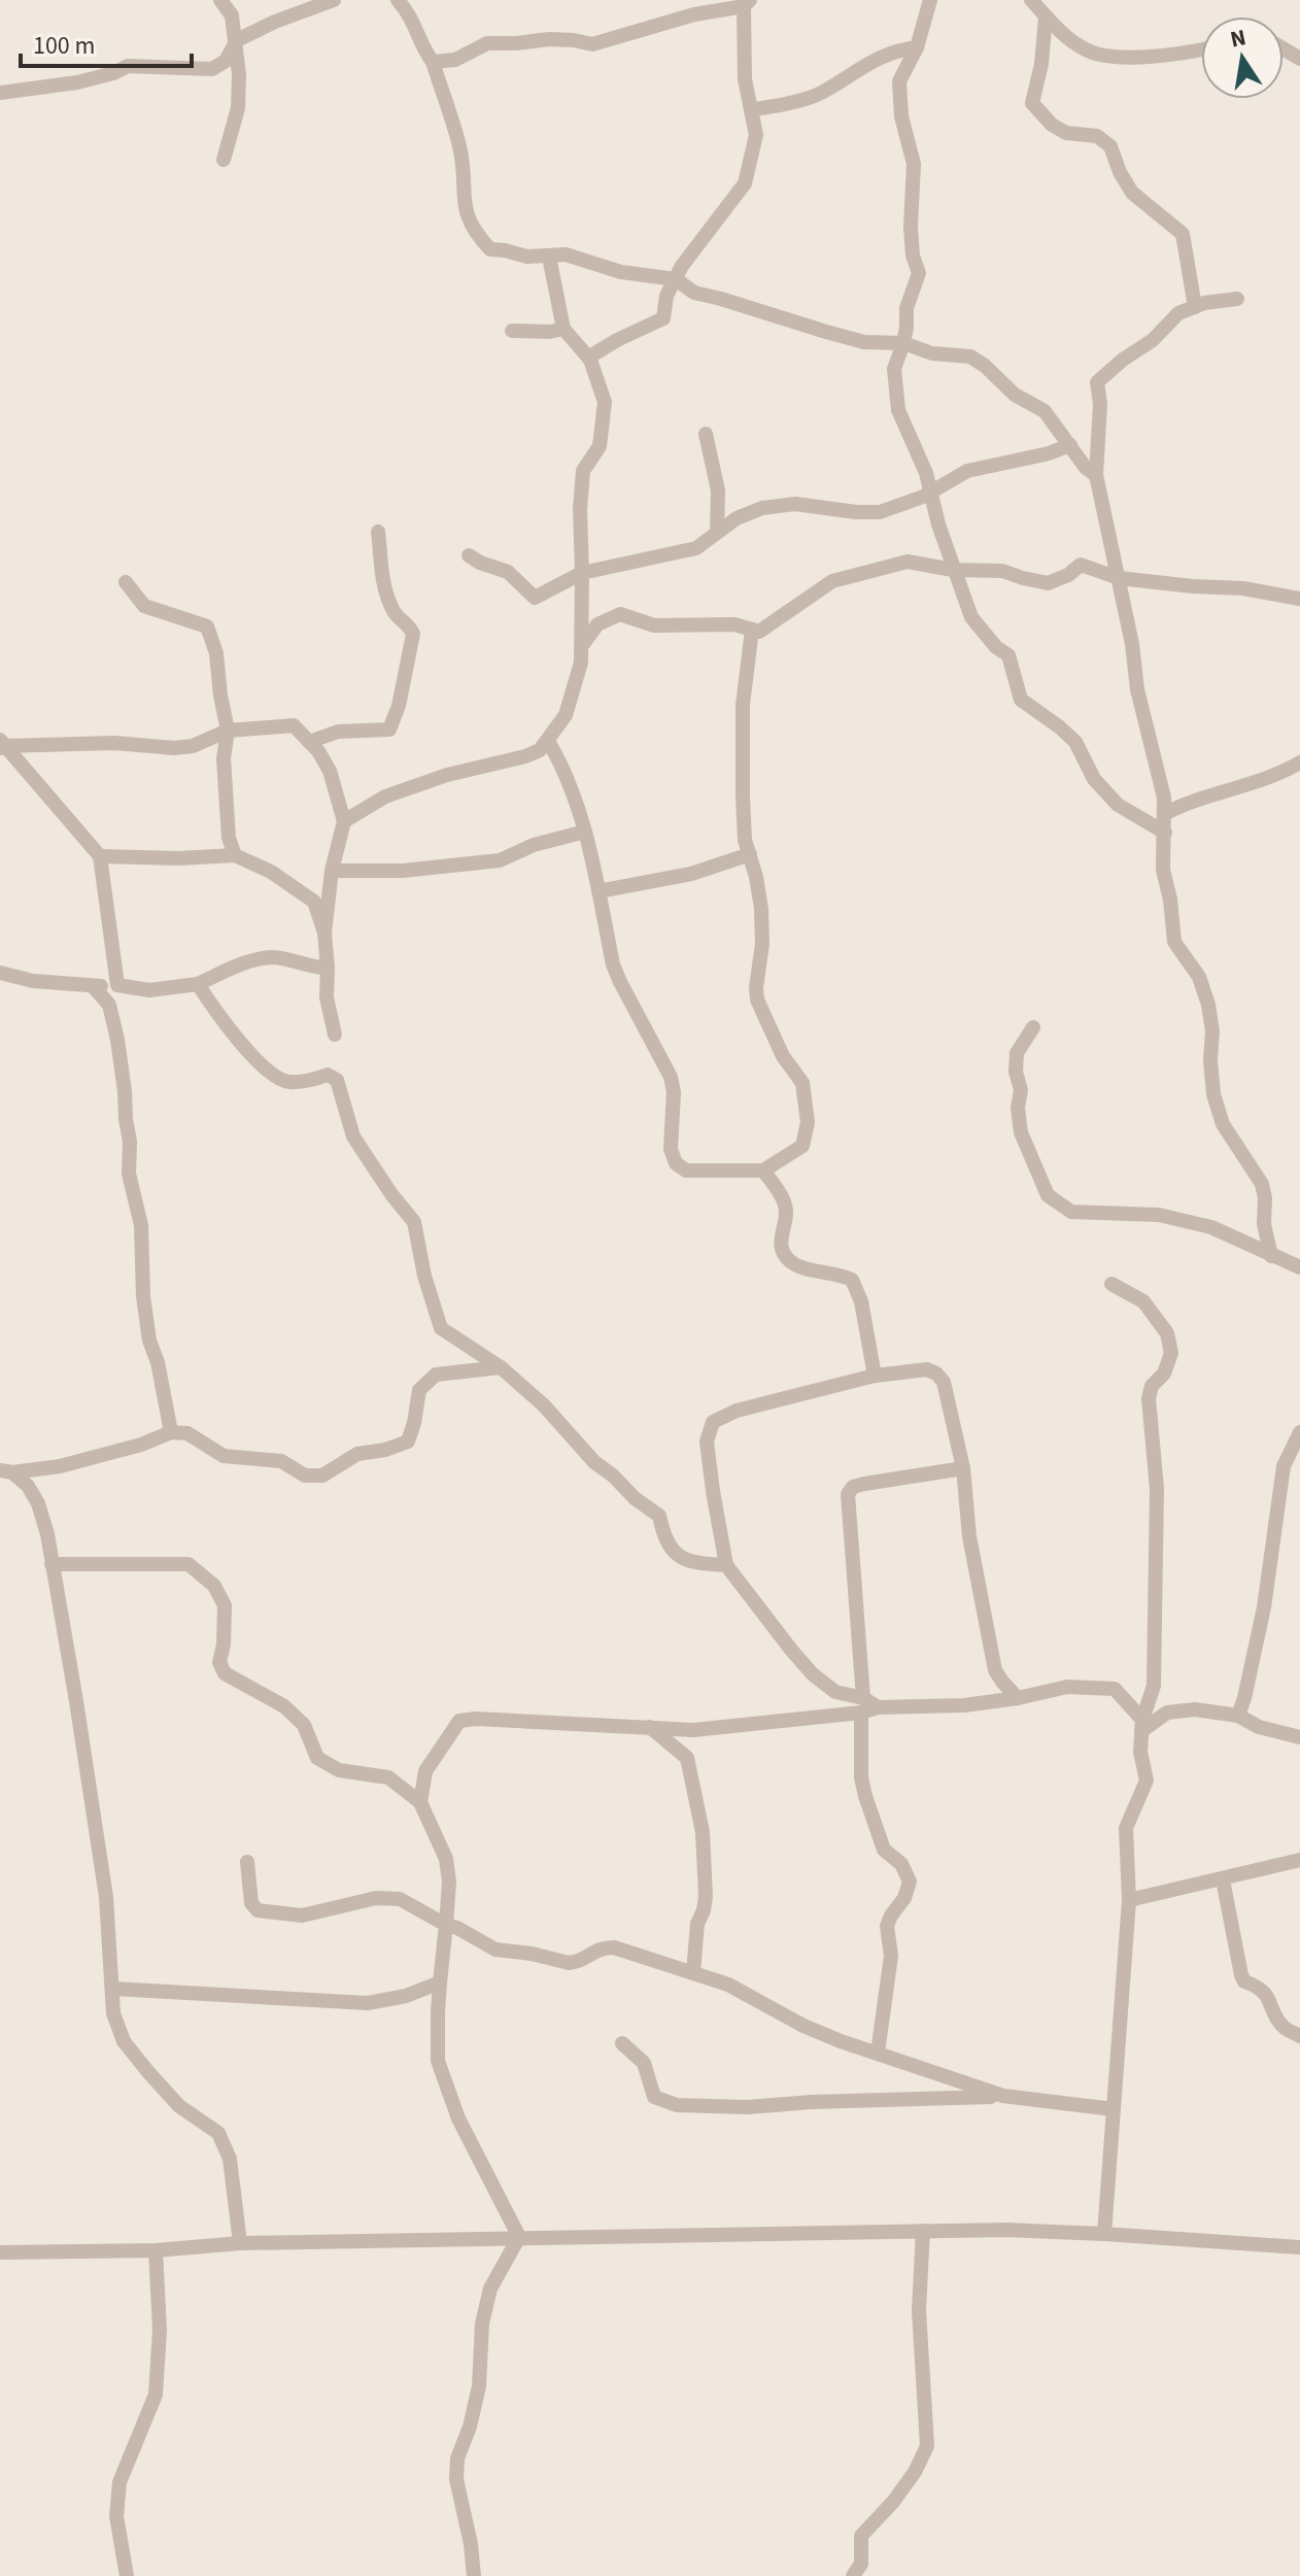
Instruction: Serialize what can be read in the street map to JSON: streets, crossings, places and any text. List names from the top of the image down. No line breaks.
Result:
{"scale_bar":"100 m","north":"top"}
